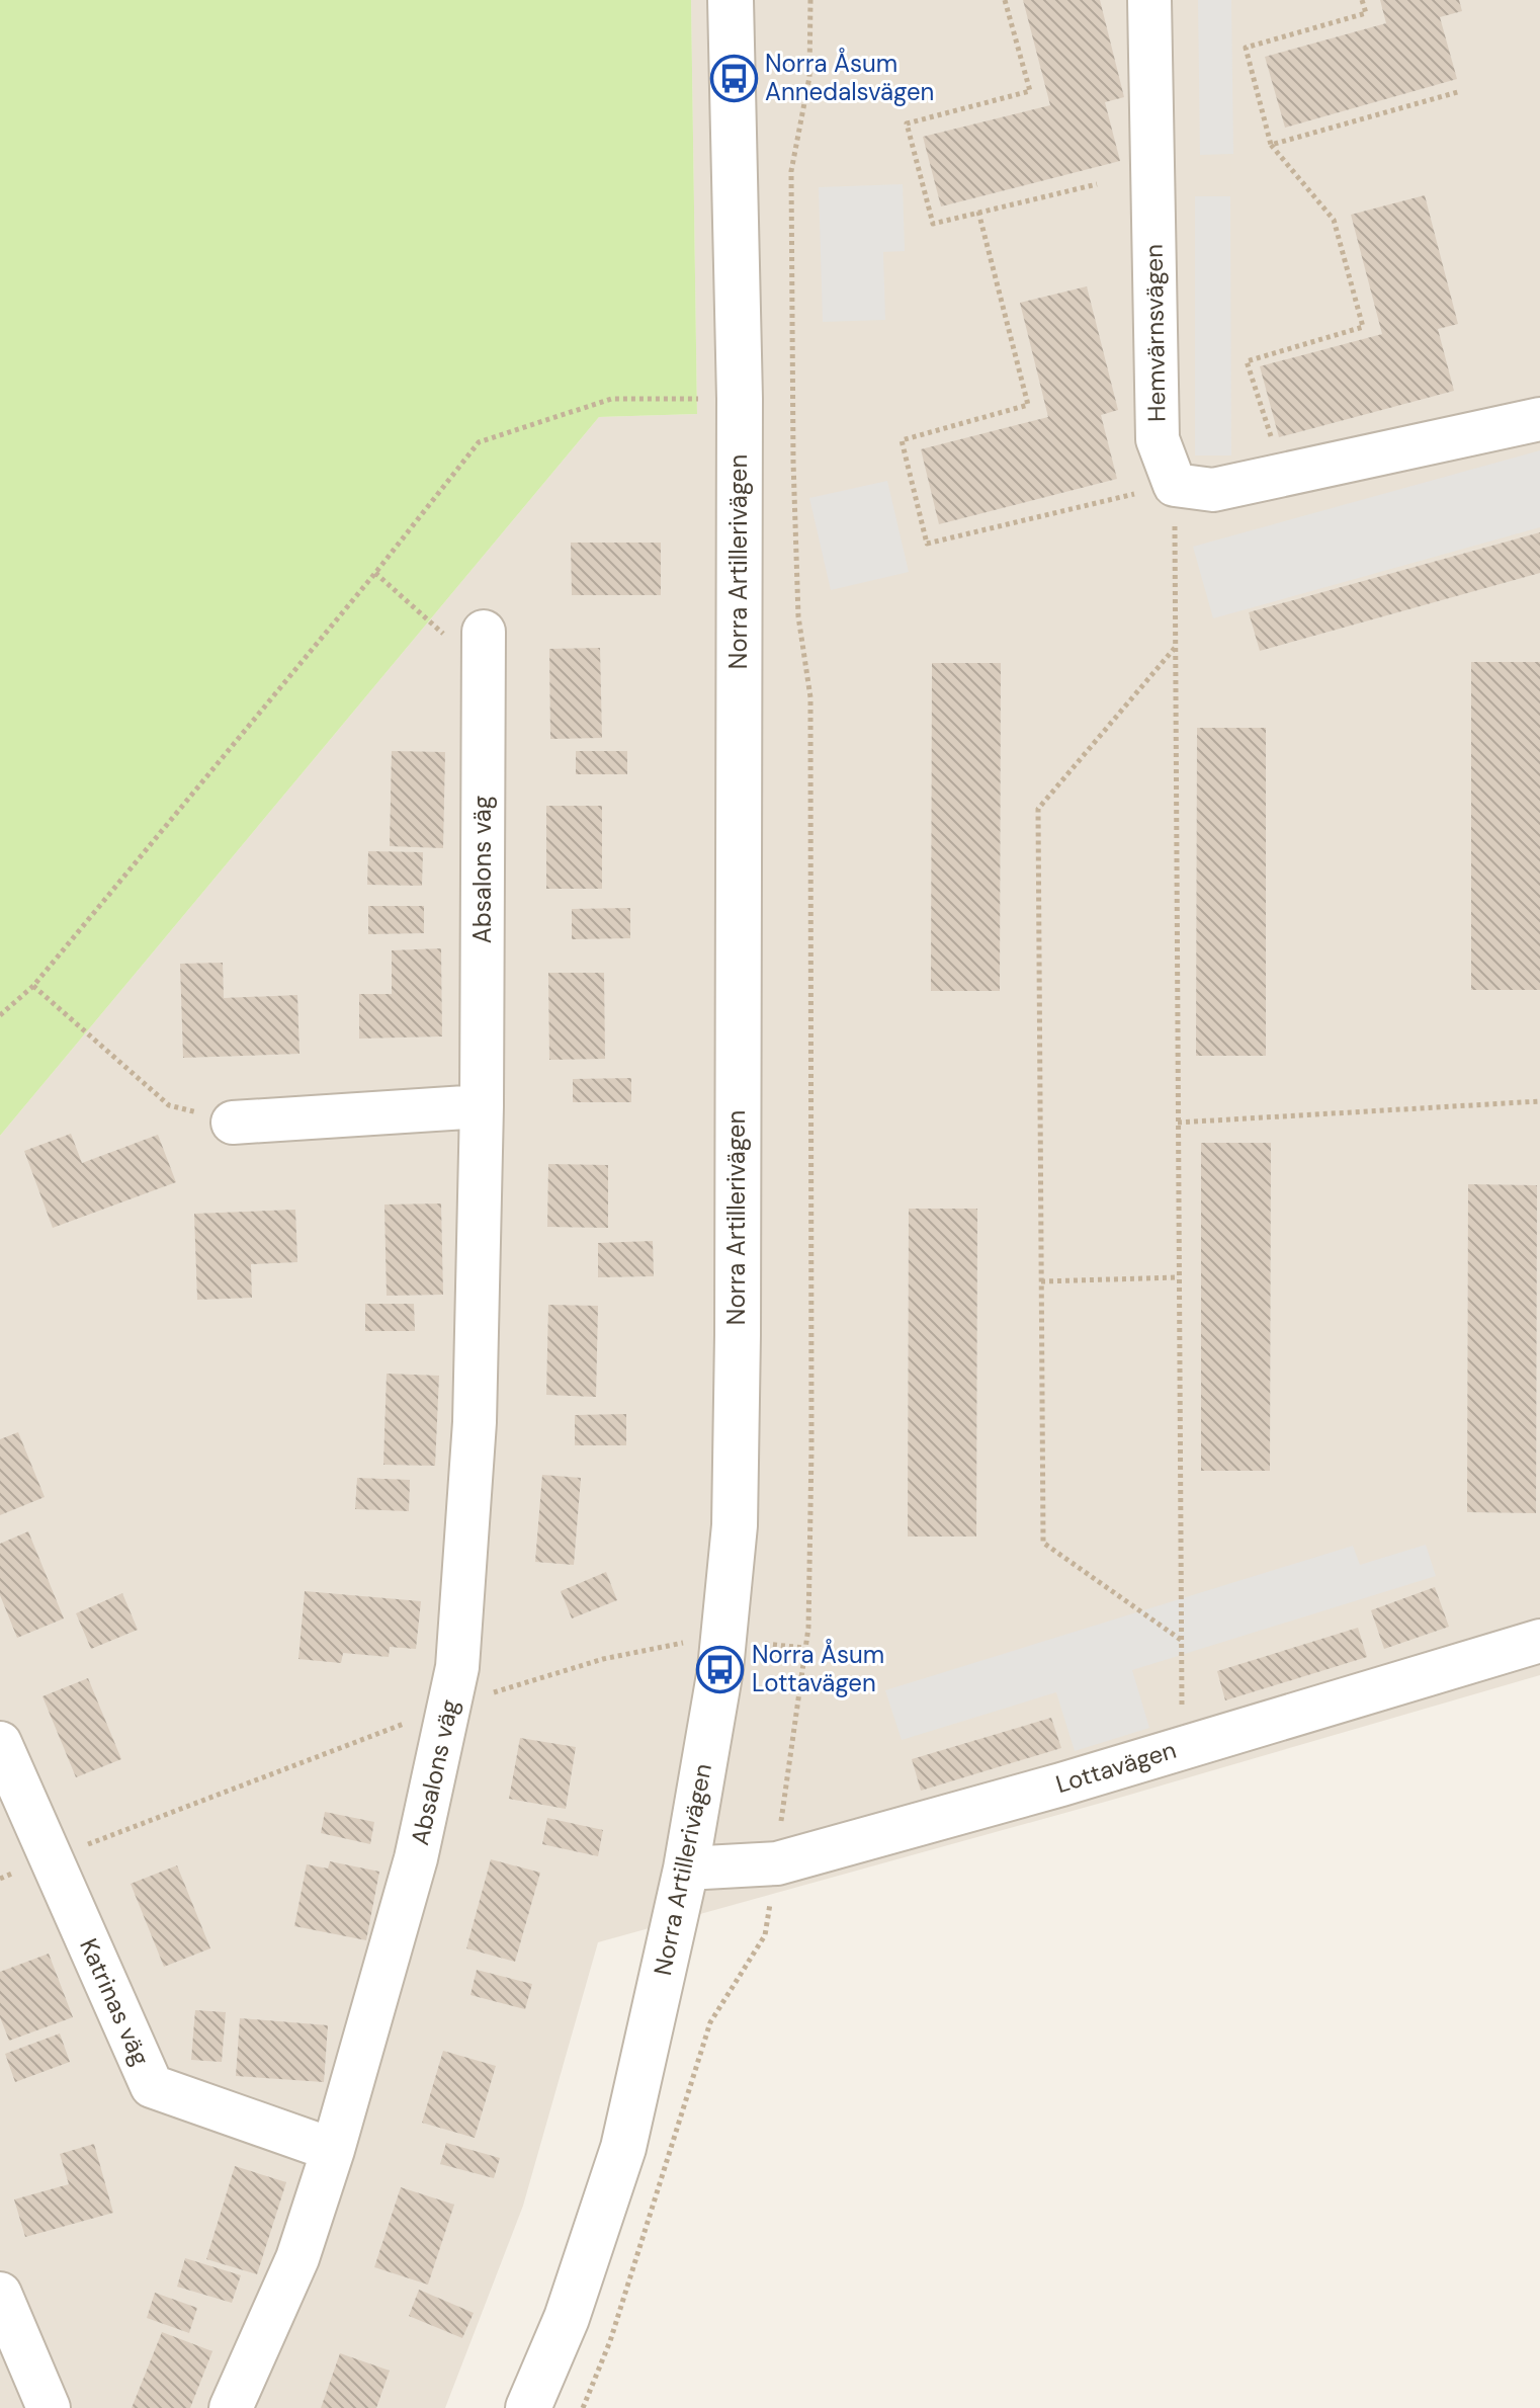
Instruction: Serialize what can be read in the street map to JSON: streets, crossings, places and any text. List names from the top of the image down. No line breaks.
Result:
{"streets":{"street":["Hemvärnsvägen","Norra Artillerivägen","Absalons väg","Lottavägen","Katrinas väg"]},"crossings":[["Norra Artillerivägen","Lottavägen"],["Absalons väg","Katrinas väg"]],"places":{"bus stop":["Norra Åsum Annedalsvägen","Norra Åsum Lottavägen"]}}
